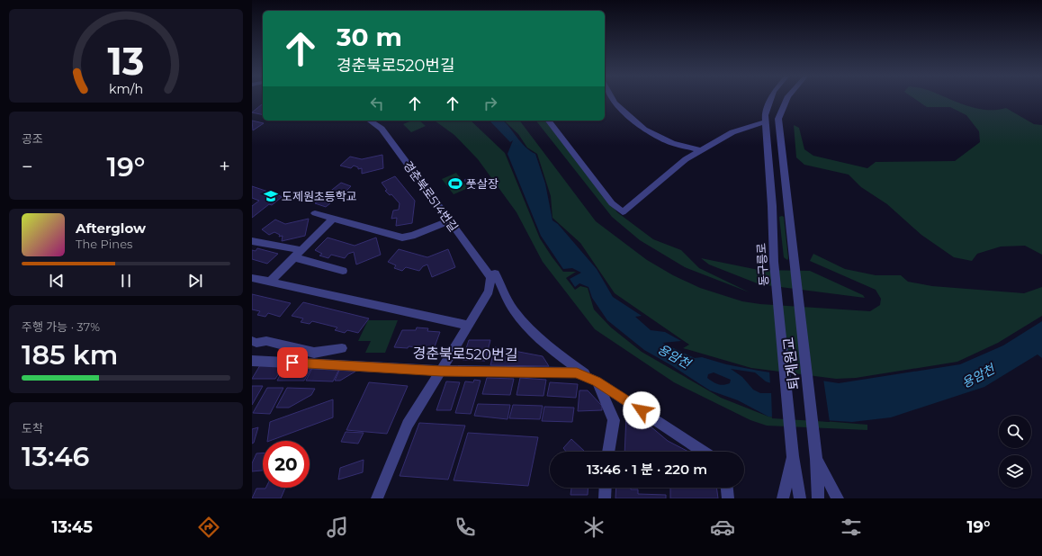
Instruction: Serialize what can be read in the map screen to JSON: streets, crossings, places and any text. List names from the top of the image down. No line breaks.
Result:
{"streets":{"street":["경춘북로514번길","동구릉로","경춘북로520번길","퇴계원교"]},"crossings":[["경춘북로514번길","경춘북로520번길"]],"water":["용암천"],"places":{"sports":["풋살장"],"school or university":["도제원초등학교"]},"page":{"turn":["30 m","경춘북로520번길"],"tile":["공조",["주행 가능 · 37%","185 km"],["도착","13:46"]],"heat":["−","19°","+"],"song":["Afterglow","The Pines"],"limit":"20","trip":"13:46 · 1 분 · 220 m","tabs":["13:45","19°"],"gauge":["13","km/h"]}}
